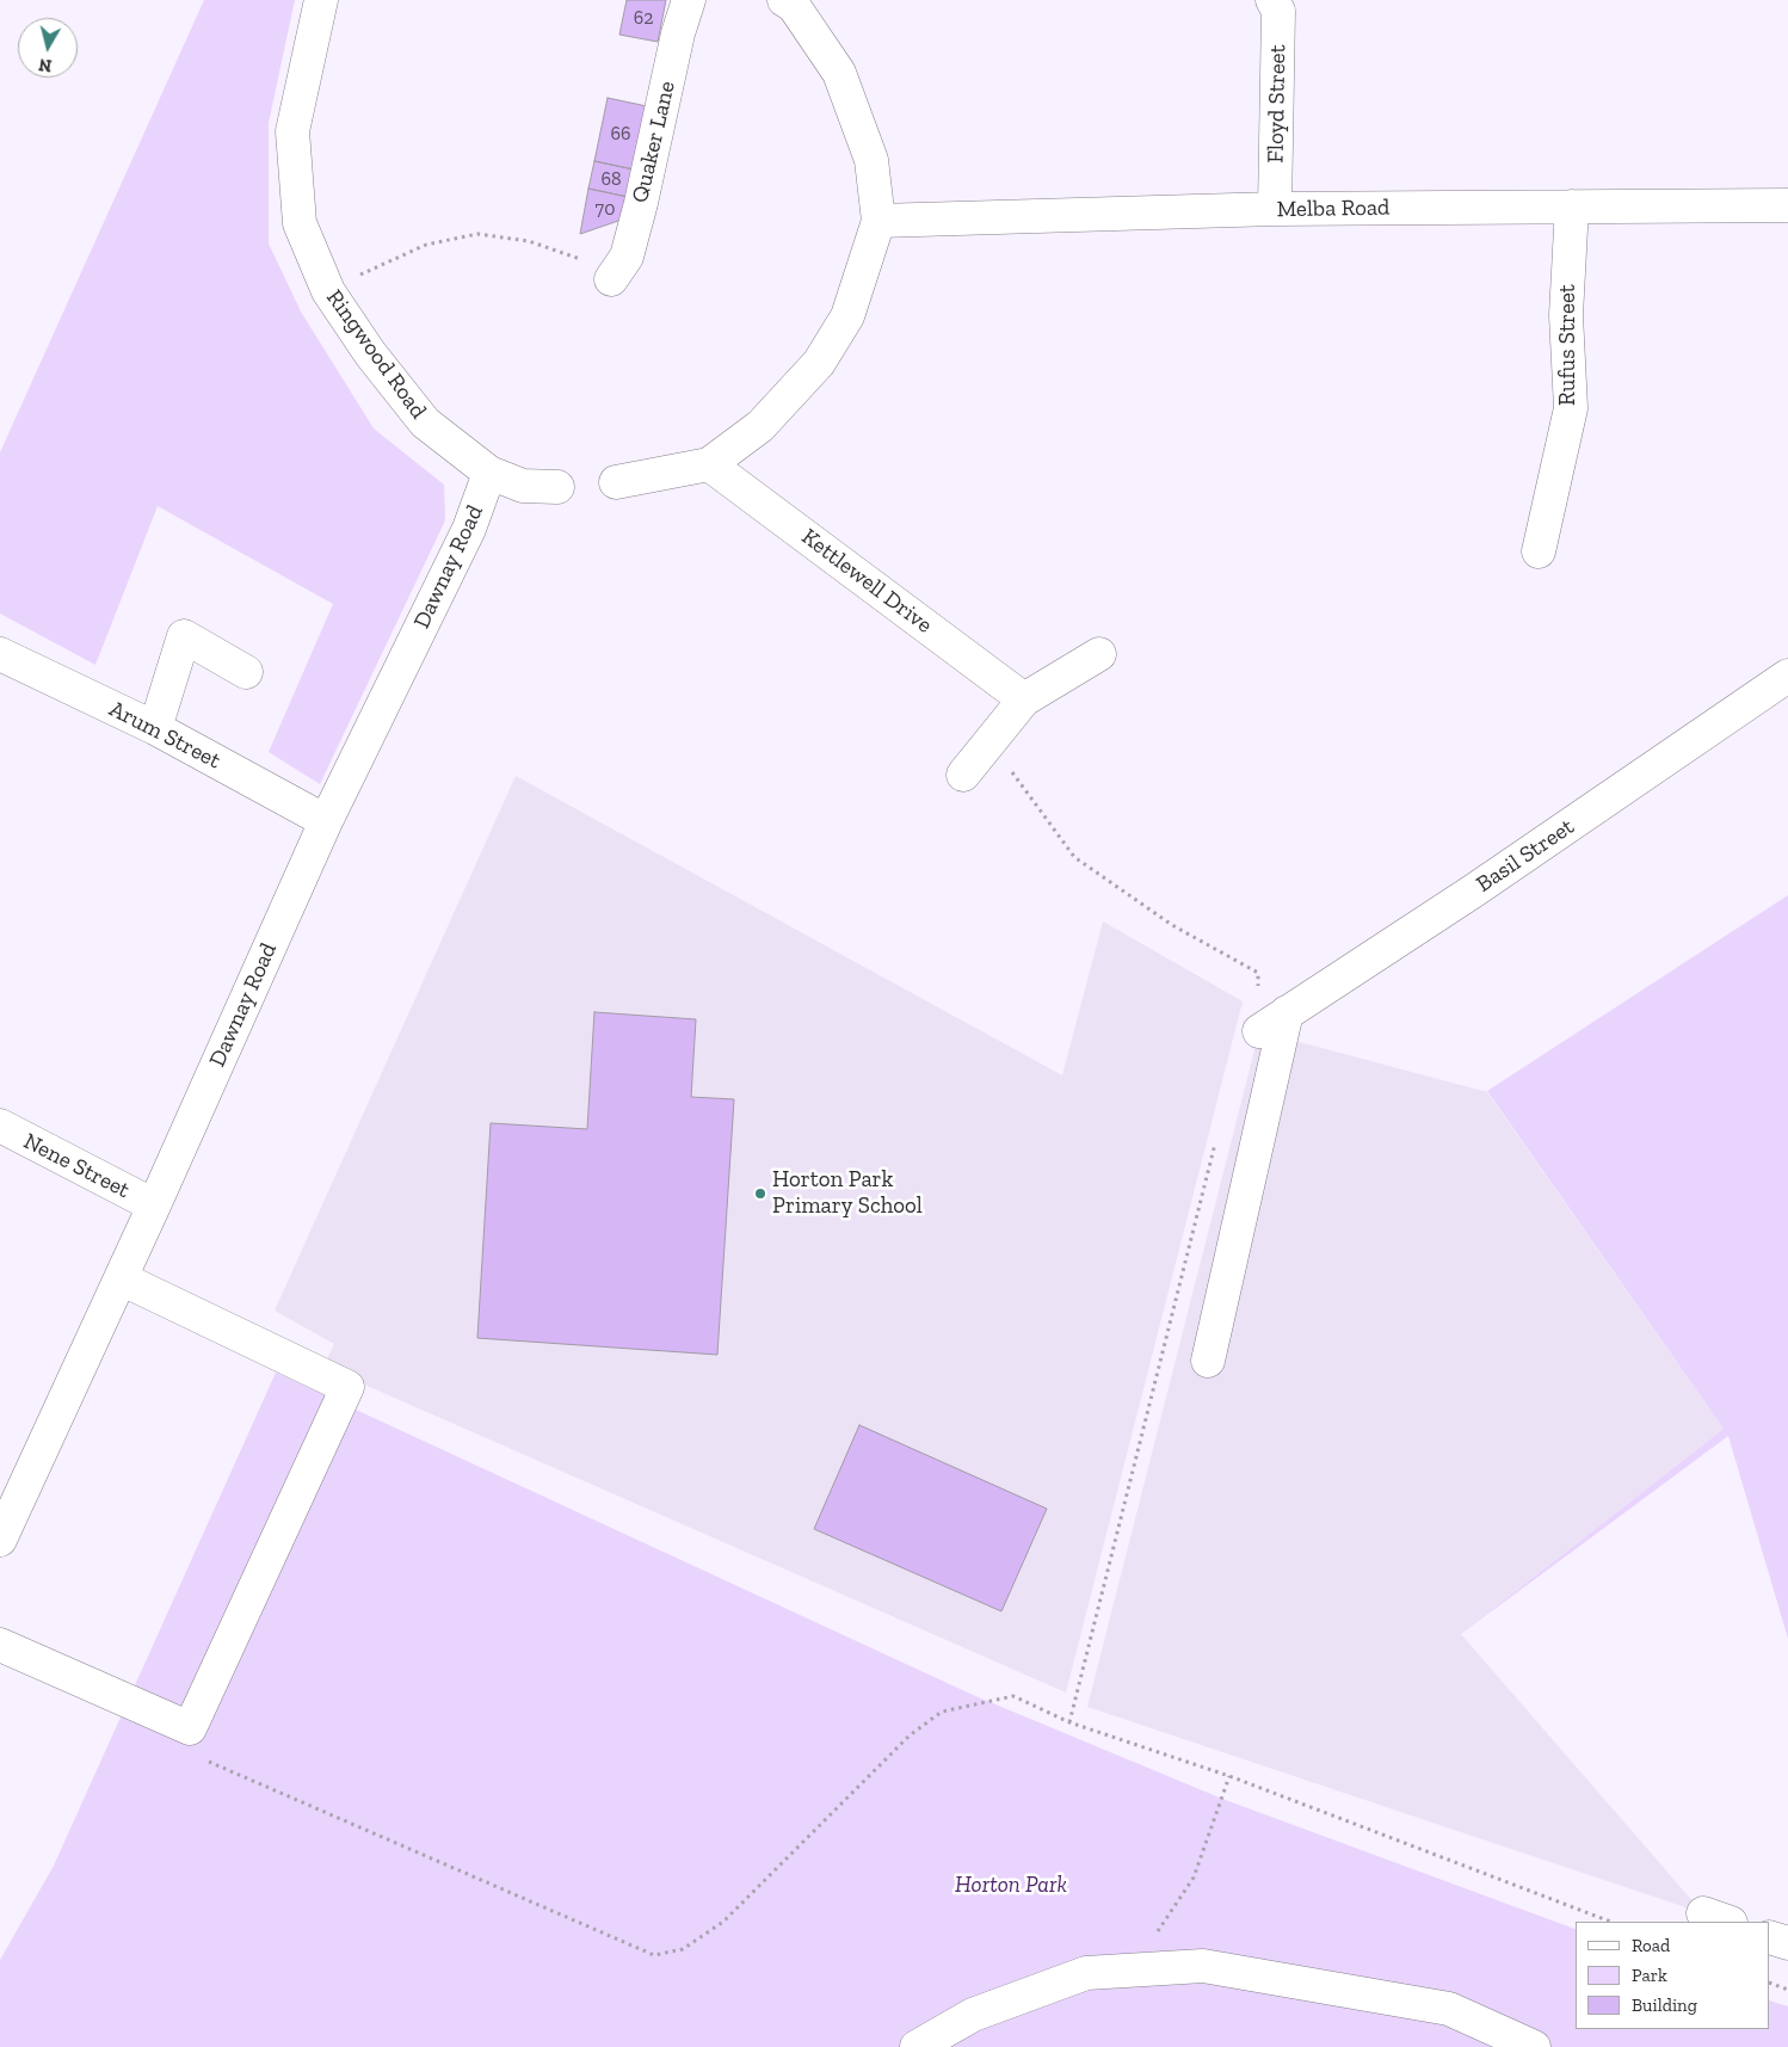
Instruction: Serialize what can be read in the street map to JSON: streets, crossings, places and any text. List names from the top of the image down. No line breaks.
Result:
{"streets":{"street":["Floyd Street","Quaker Lane","Melba Road","Rufus Street","Ringwood Road","Dawnay Road","Kettlewell Drive","Arum Street","Basil Street","Nene Street"]},"crossings":[["Floyd Street","Melba Road"],["Melba Road","Rufus Street"],["Ringwood Road","Dawnay Road"],["Dawnay Road","Arum Street"],["Dawnay Road","Nene Street"]],"parks":["Horton Park"],"places":["Horton Park Primary School"],"house_numbers":["62","66","68","70"],"legend":["Road","Park","Building"],"north":"bottom"}
